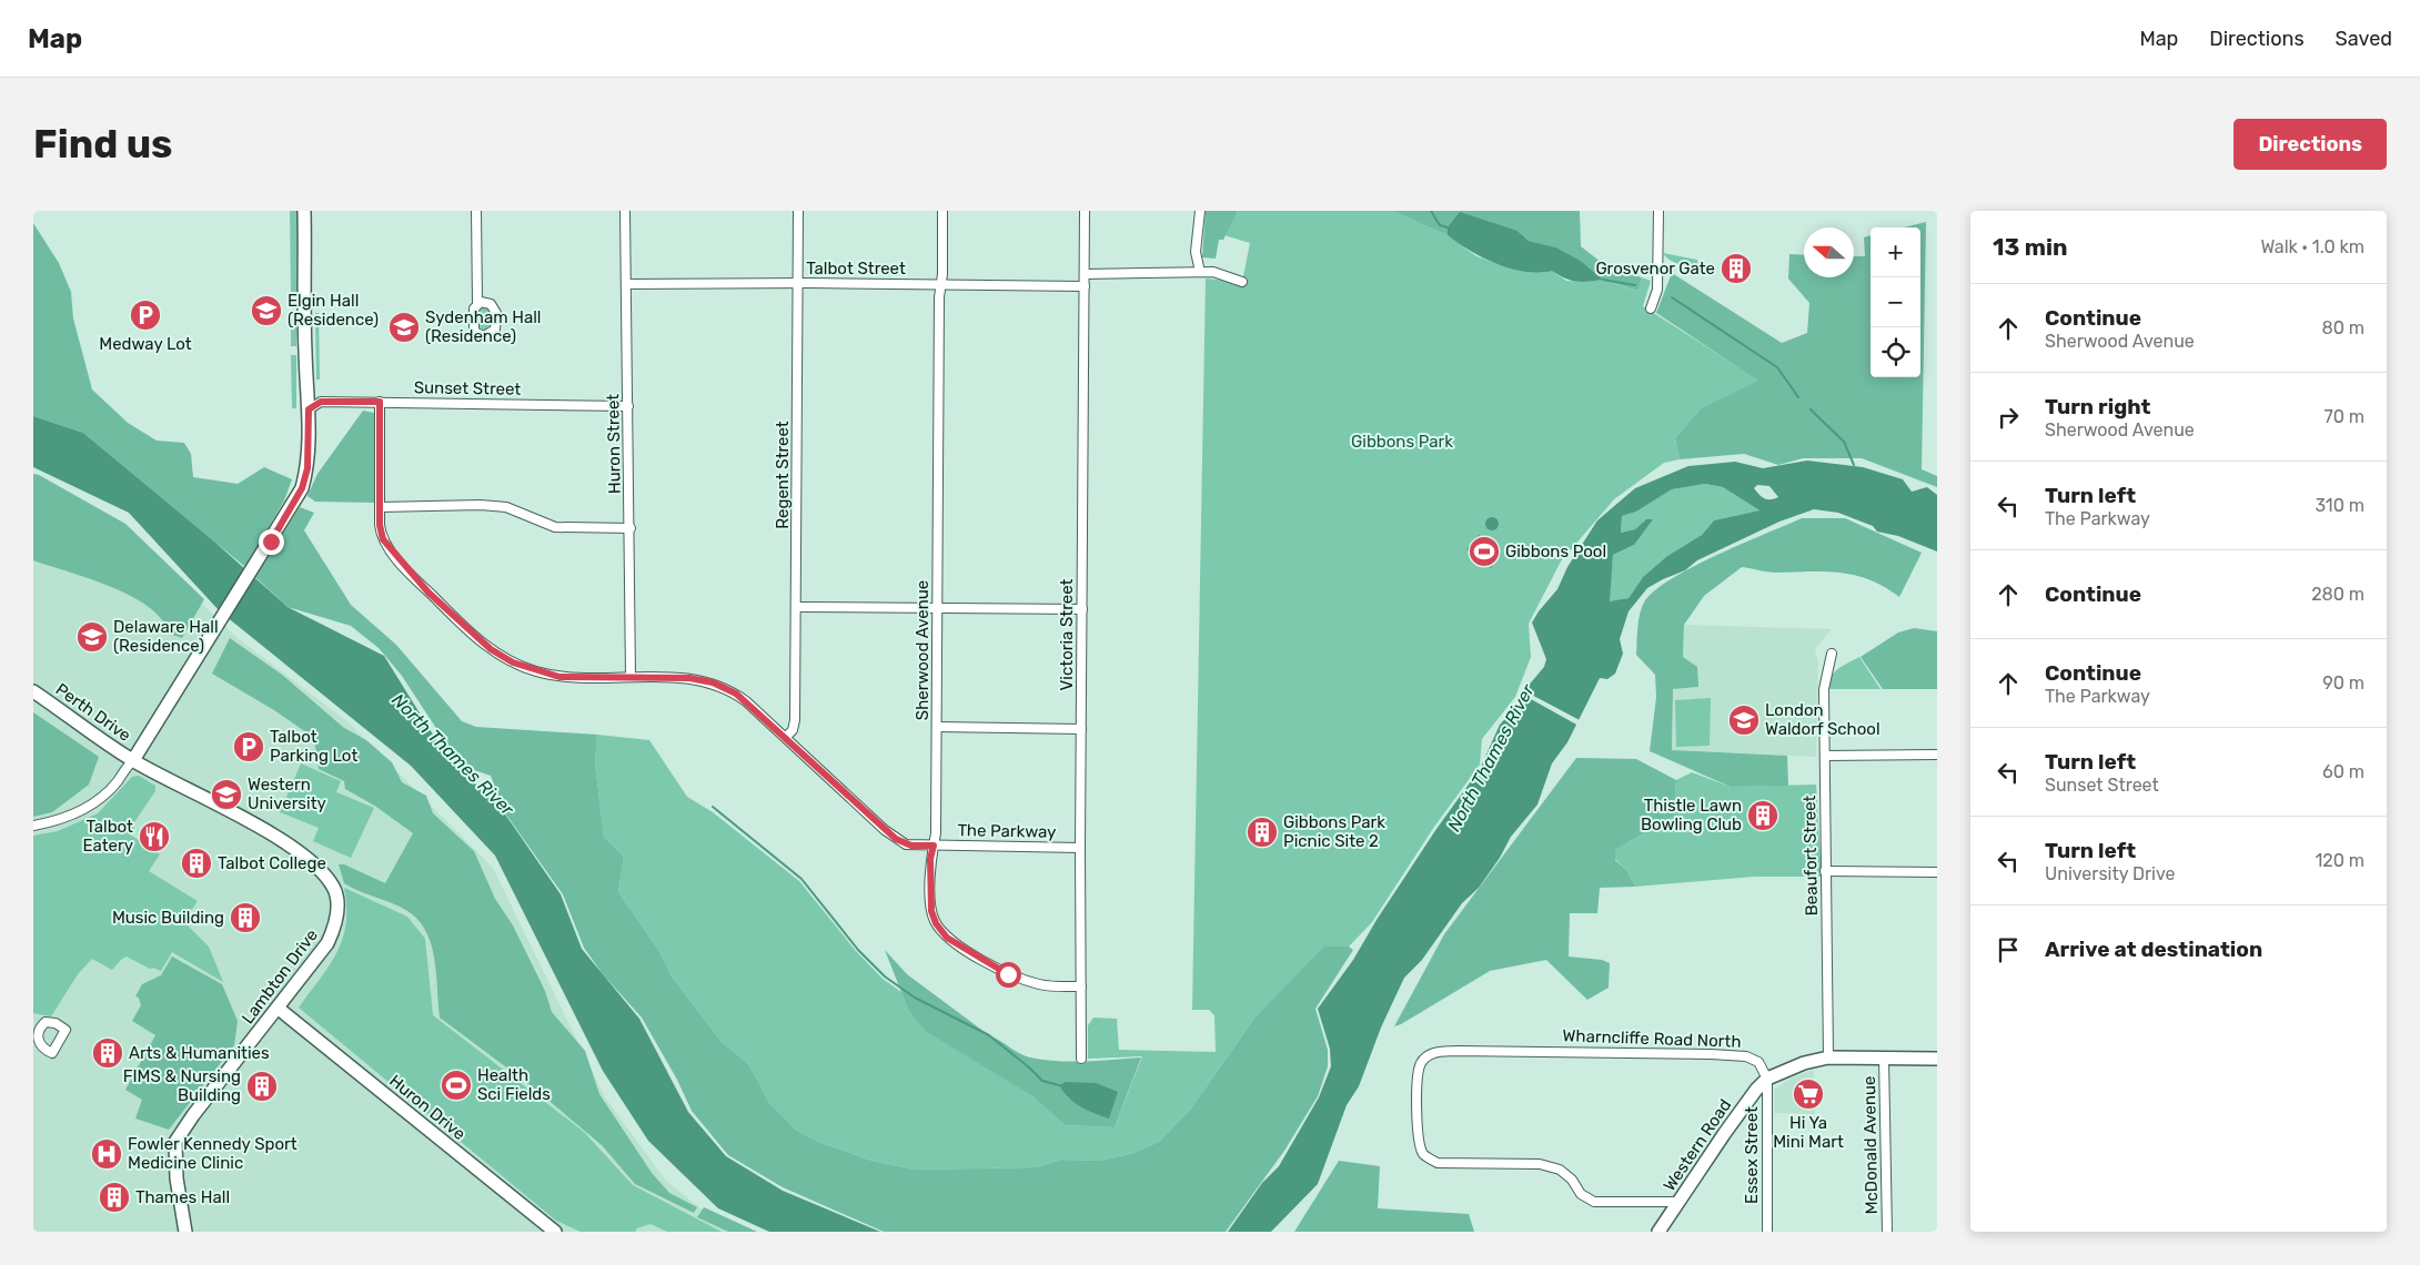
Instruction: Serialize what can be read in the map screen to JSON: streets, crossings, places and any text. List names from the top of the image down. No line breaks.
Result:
{"streets":{"street":["Talbot Street","Sunset Street","Huron Street","Regent Street","Victoria Street","Sherwood Avenue","Perth Drive","The Parkway","Beaufort Street","Lambton Drive","Wharncliffe Road North","Huron Drive","Western Road","McDonald Avenue","Essex Street"]},"crossings":[["Talbot Street","Huron Street"],["Talbot Street","Regent Street"],["Talbot Street","Victoria Street"],["Talbot Street","Sherwood Avenue"],["Sunset Street","Huron Street"],["Huron Street","The Parkway"],["Regent Street","The Parkway"],["Victoria Street","Sherwood Avenue"],["Victoria Street","The Parkway"],["Sherwood Avenue","The Parkway"],["Perth Drive","Lambton Drive"],["Lambton Drive","Huron Drive"],["Wharncliffe Road North","Western Road"],["Wharncliffe Road North","Essex Street"],["Western Road","Essex Street"]],"water":["North Thames River"],"parks":["Gibbons Park"],"places":{"building":["Grosvenor Gate","Thistle Lawn Bowling Club","Gibbons Park Picnic Site 2","Talbot College","Music Building","Arts & Humanities","FIMS & Nursing Building","Thames Hall"],"school or university":["Elgin Hall (Residence)","Sydenham Hall (Residence)","Delaware Hall (Residence)","London Waldorf School","Western University"],"parking":["Medway Lot","Talbot Parking Lot"],"sports":["Gibbons Pool","Health Sci Fields"],"restaurant":["Talbot Eatery"],"supermarket":["Hi Ya Mini Mart"],"hospital":["Fowler Kennedy Sport Medicine Clinic"]},"north":"left","page":{"header":"Map","nav":["Map","Directions","Saved"],"buttons":"Directions","title":"Find us","heading":["13 min","Walk · 1.0 km"],"map_buttons":["+","−"],"list":[["Continue","Sherwood Avenue","80 m"],["Turn right","Sherwood Avenue","70 m"],["Turn left","The Parkway","310 m"],["Continue","280 m"],["Continue","The Parkway","90 m"],["Turn left","Sunset Street","60 m"],["Turn left","University Drive","120 m"],"Arrive at destination"]}}
